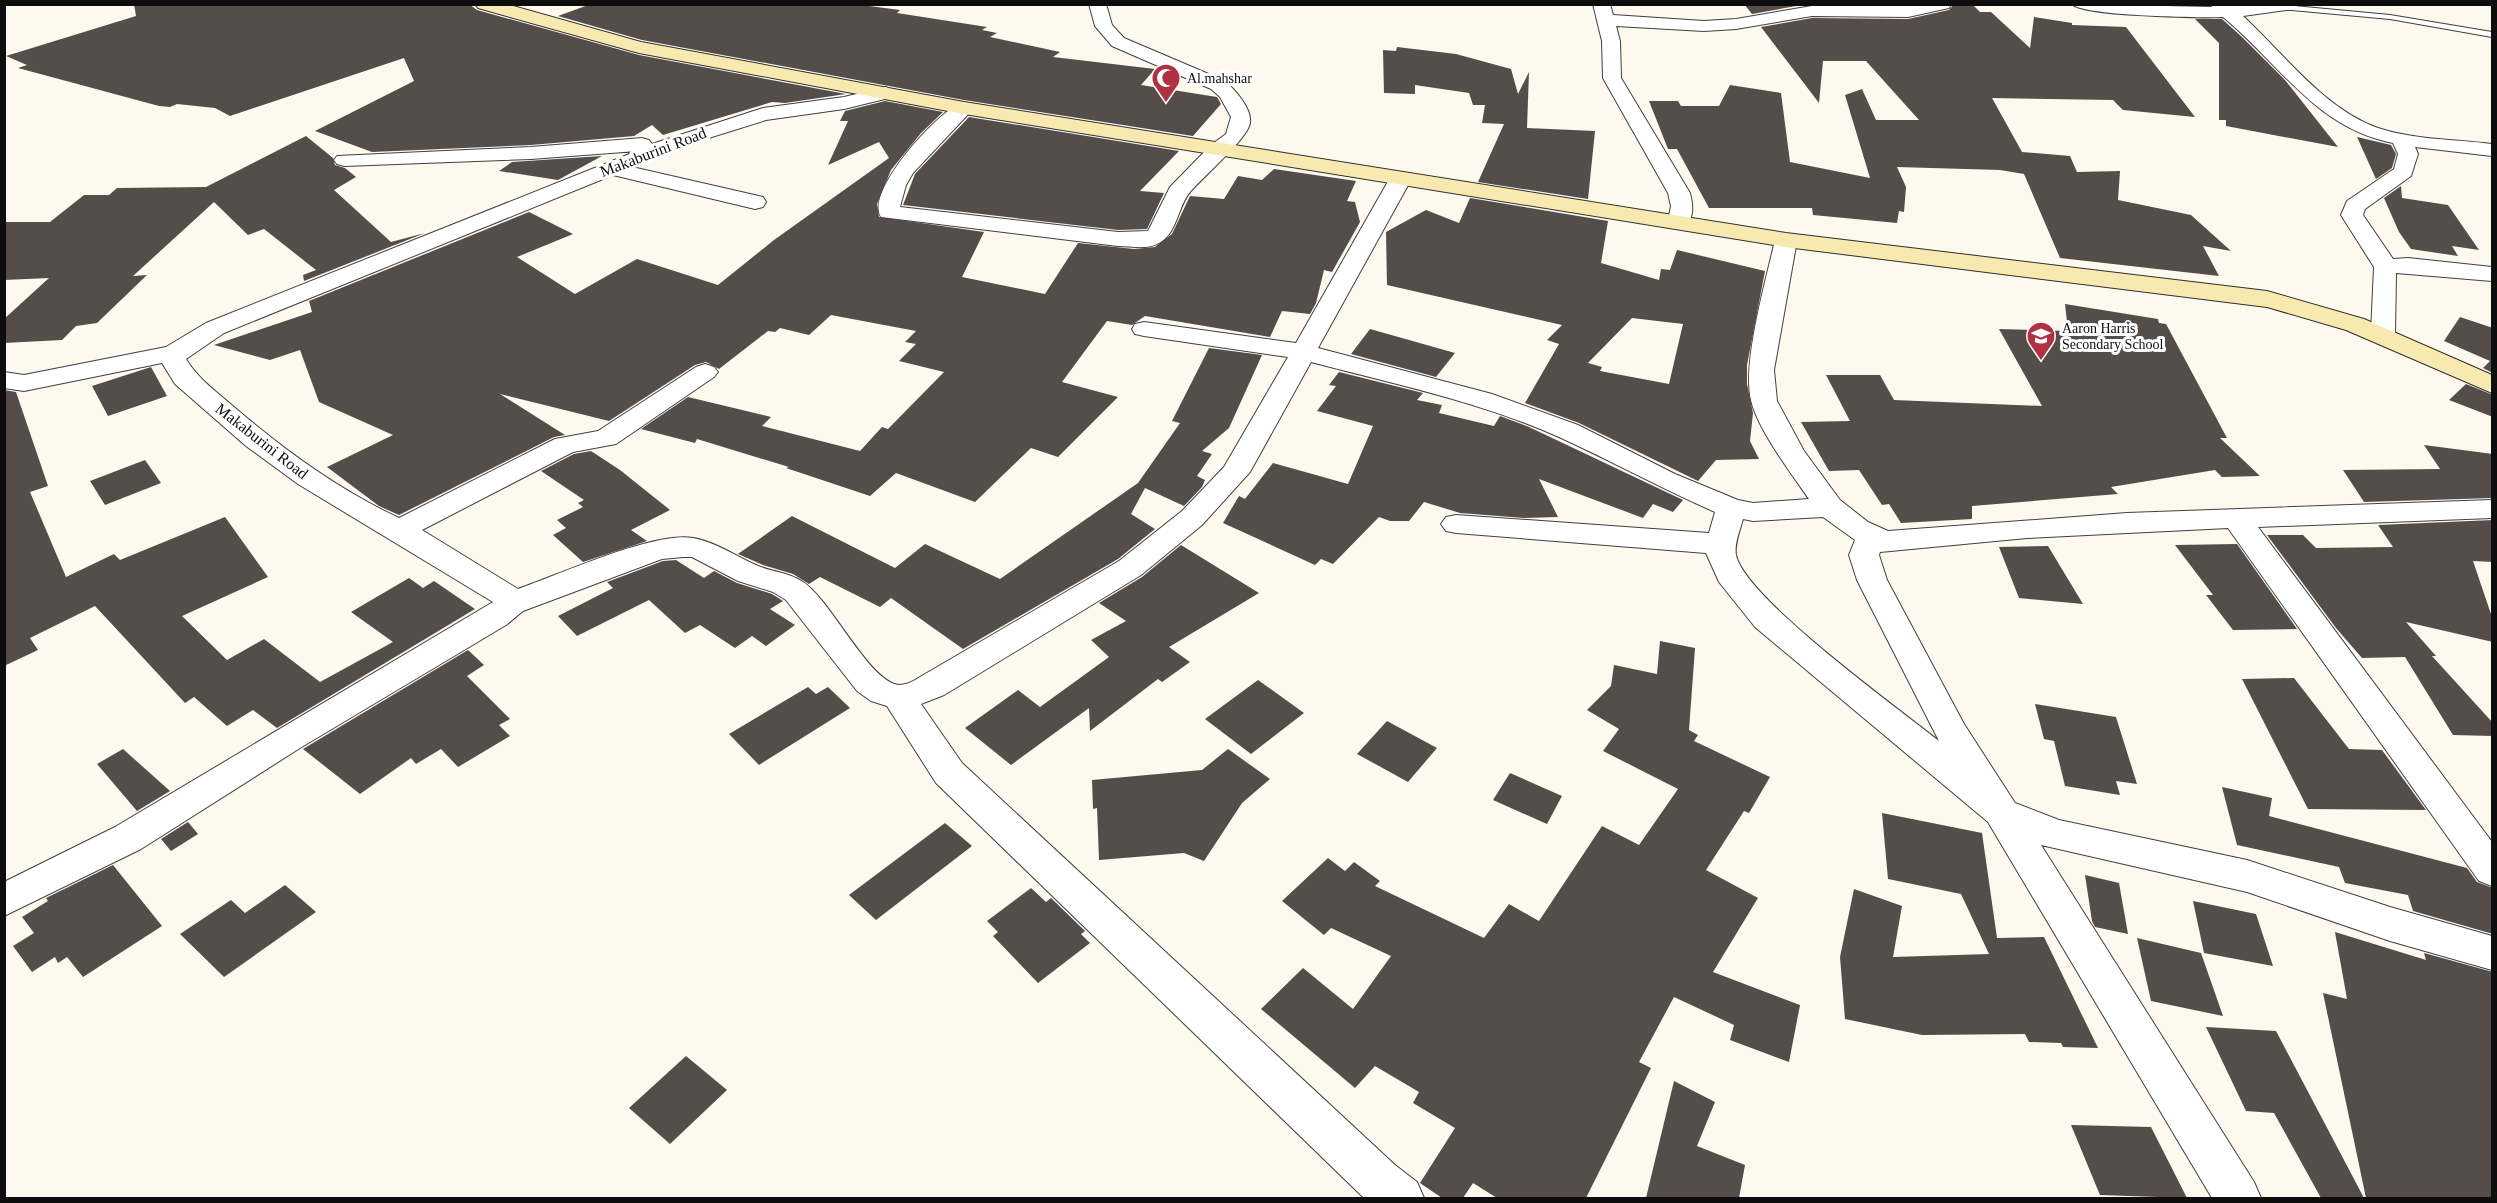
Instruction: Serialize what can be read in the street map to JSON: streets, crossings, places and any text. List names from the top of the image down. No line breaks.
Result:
{"streets":{"street":["Makaburini Road"]},"places":{"mosque":["Al.mahshar"],"school or university":["Aaron Harris Secondary School"]}}
